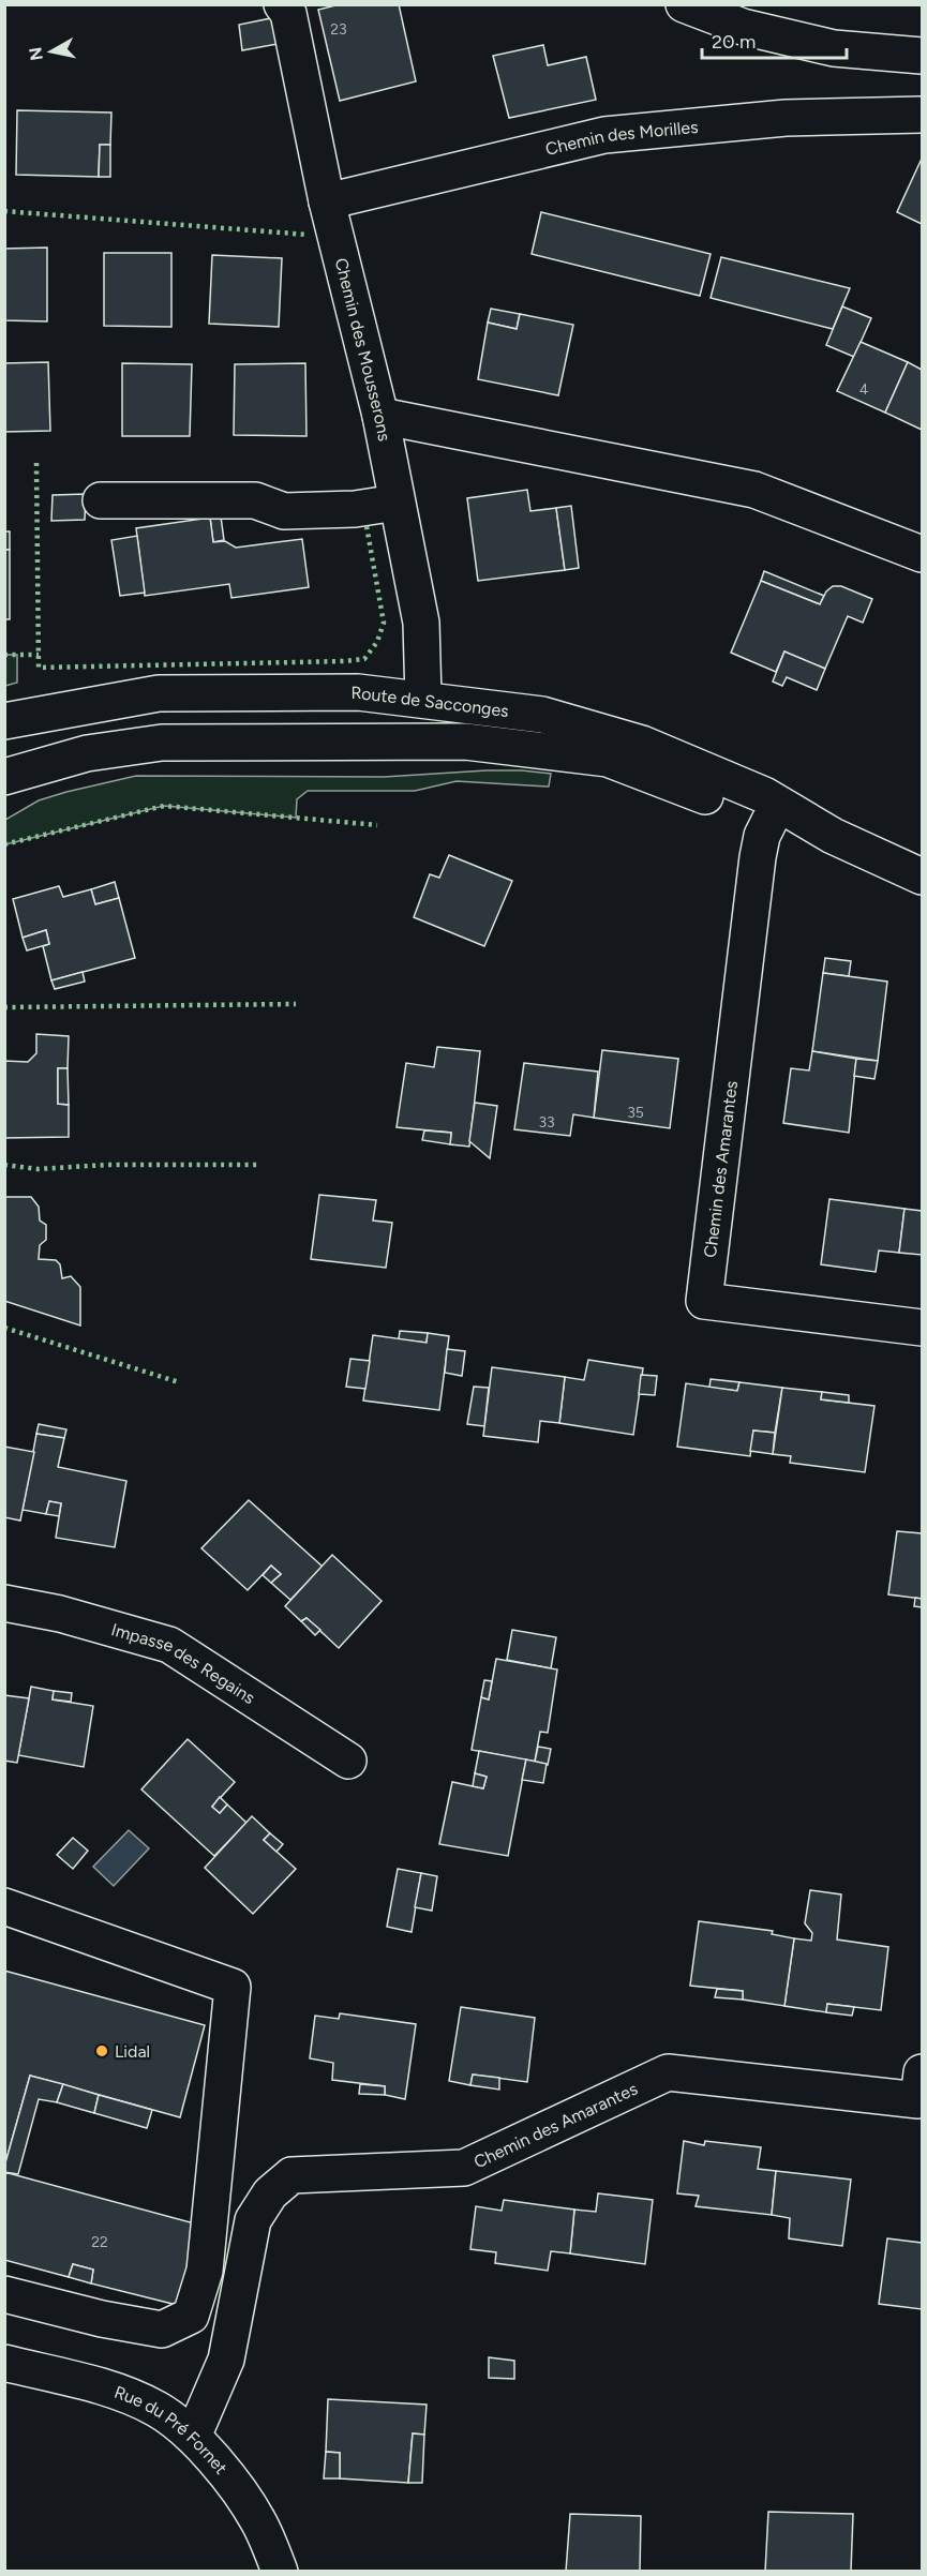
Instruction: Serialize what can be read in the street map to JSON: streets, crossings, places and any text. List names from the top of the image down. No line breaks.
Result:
{"streets":{"street":["Chemin des Morilles","Chemin des Mousserons","Route de Sacconges","Chemin des Amarantes","Impasse des Regains","Rue du Pré Fornet"]},"crossings":[["Chemin des Morilles","Chemin des Mousserons"],["Chemin des Mousserons","Route de Sacconges"],["Route de Sacconges","Chemin des Amarantes"],["Chemin des Amarantes","Rue du Pré Fornet"]],"places":["Lidal"],"house_numbers":["23","4","35","33","22"],"scale_bar":"20 m","north":"left"}
